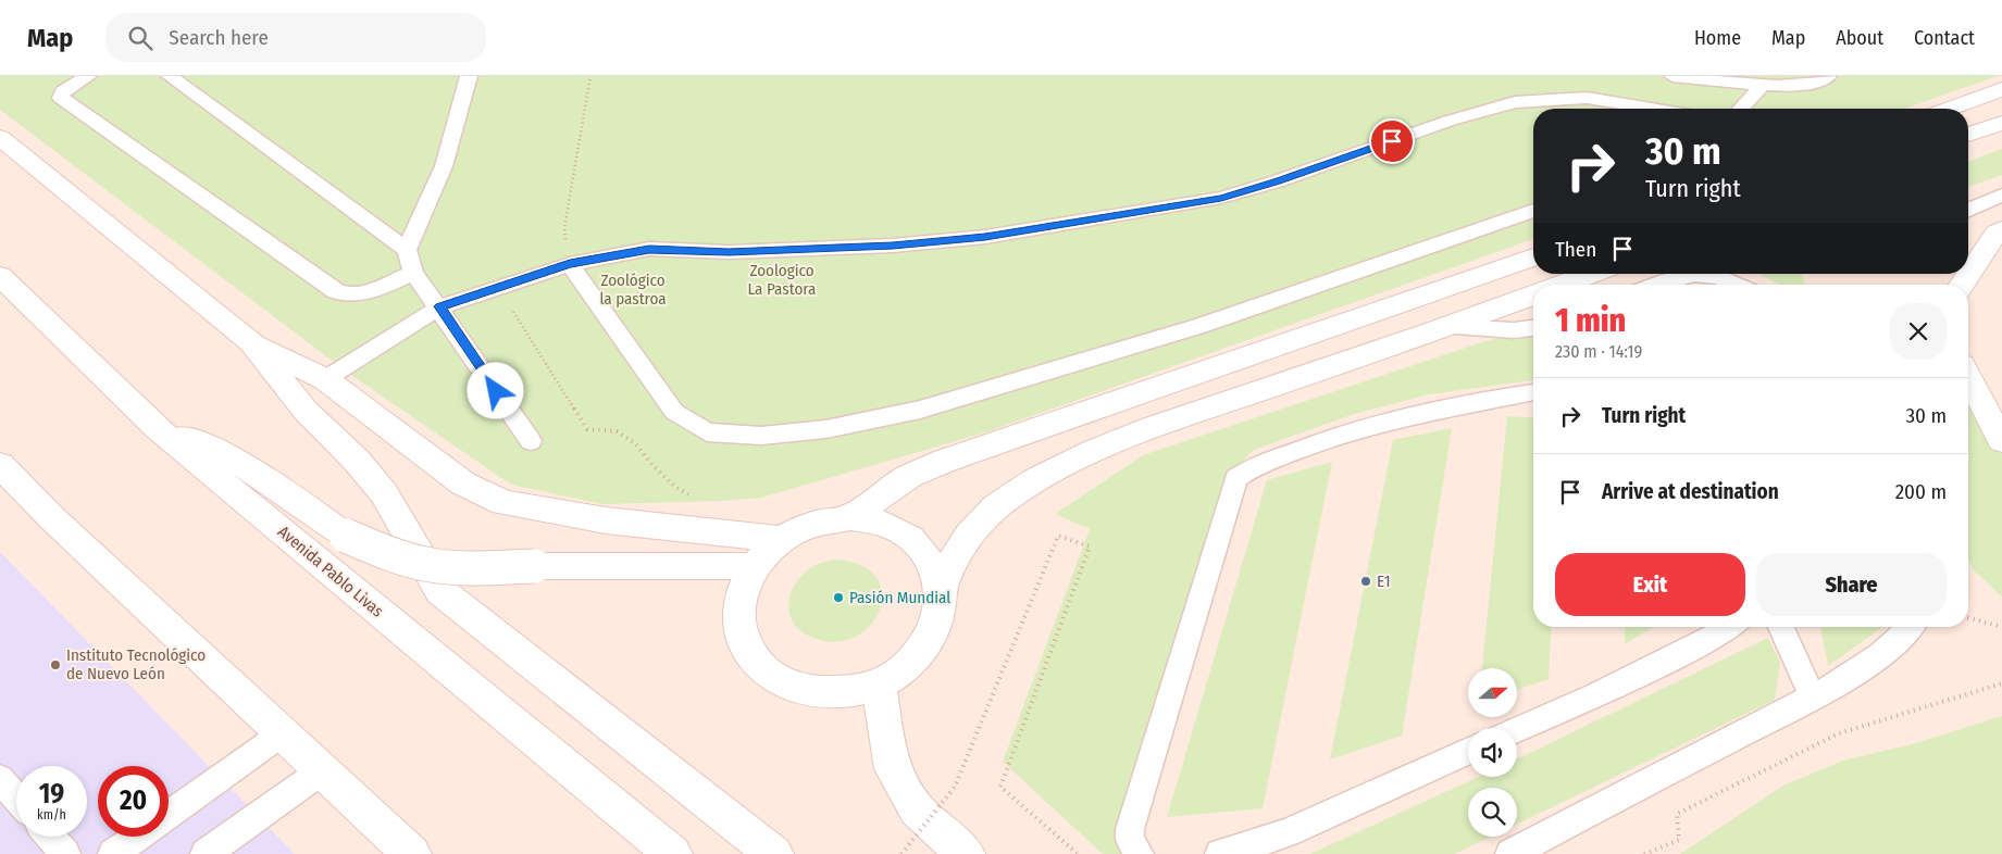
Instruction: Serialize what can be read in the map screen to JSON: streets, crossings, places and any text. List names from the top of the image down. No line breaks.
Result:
{"streets":{"main road":["Avenida Pablo Livas"]},"parks":["Zoologico La Pastora","Zoológico la pastroa"],"places":["E1","Pasión Mundial","Instituto Tecnológico de Nuevo León"],"north":"right","page":{"header":"Map","search":"Search here","nav":["Home","Map","About","Contact"],"turn":["30 m","Turn right"],"then":"Then","heading":["1 min","230 m · 14:19"],"list":[{"name":"Turn right","value":"30 m"},{"name":"Arrive at destination","value":"200 m"}],"buttons":["Exit","Share"],"speed":"19 km/h","limit":"20"}}
